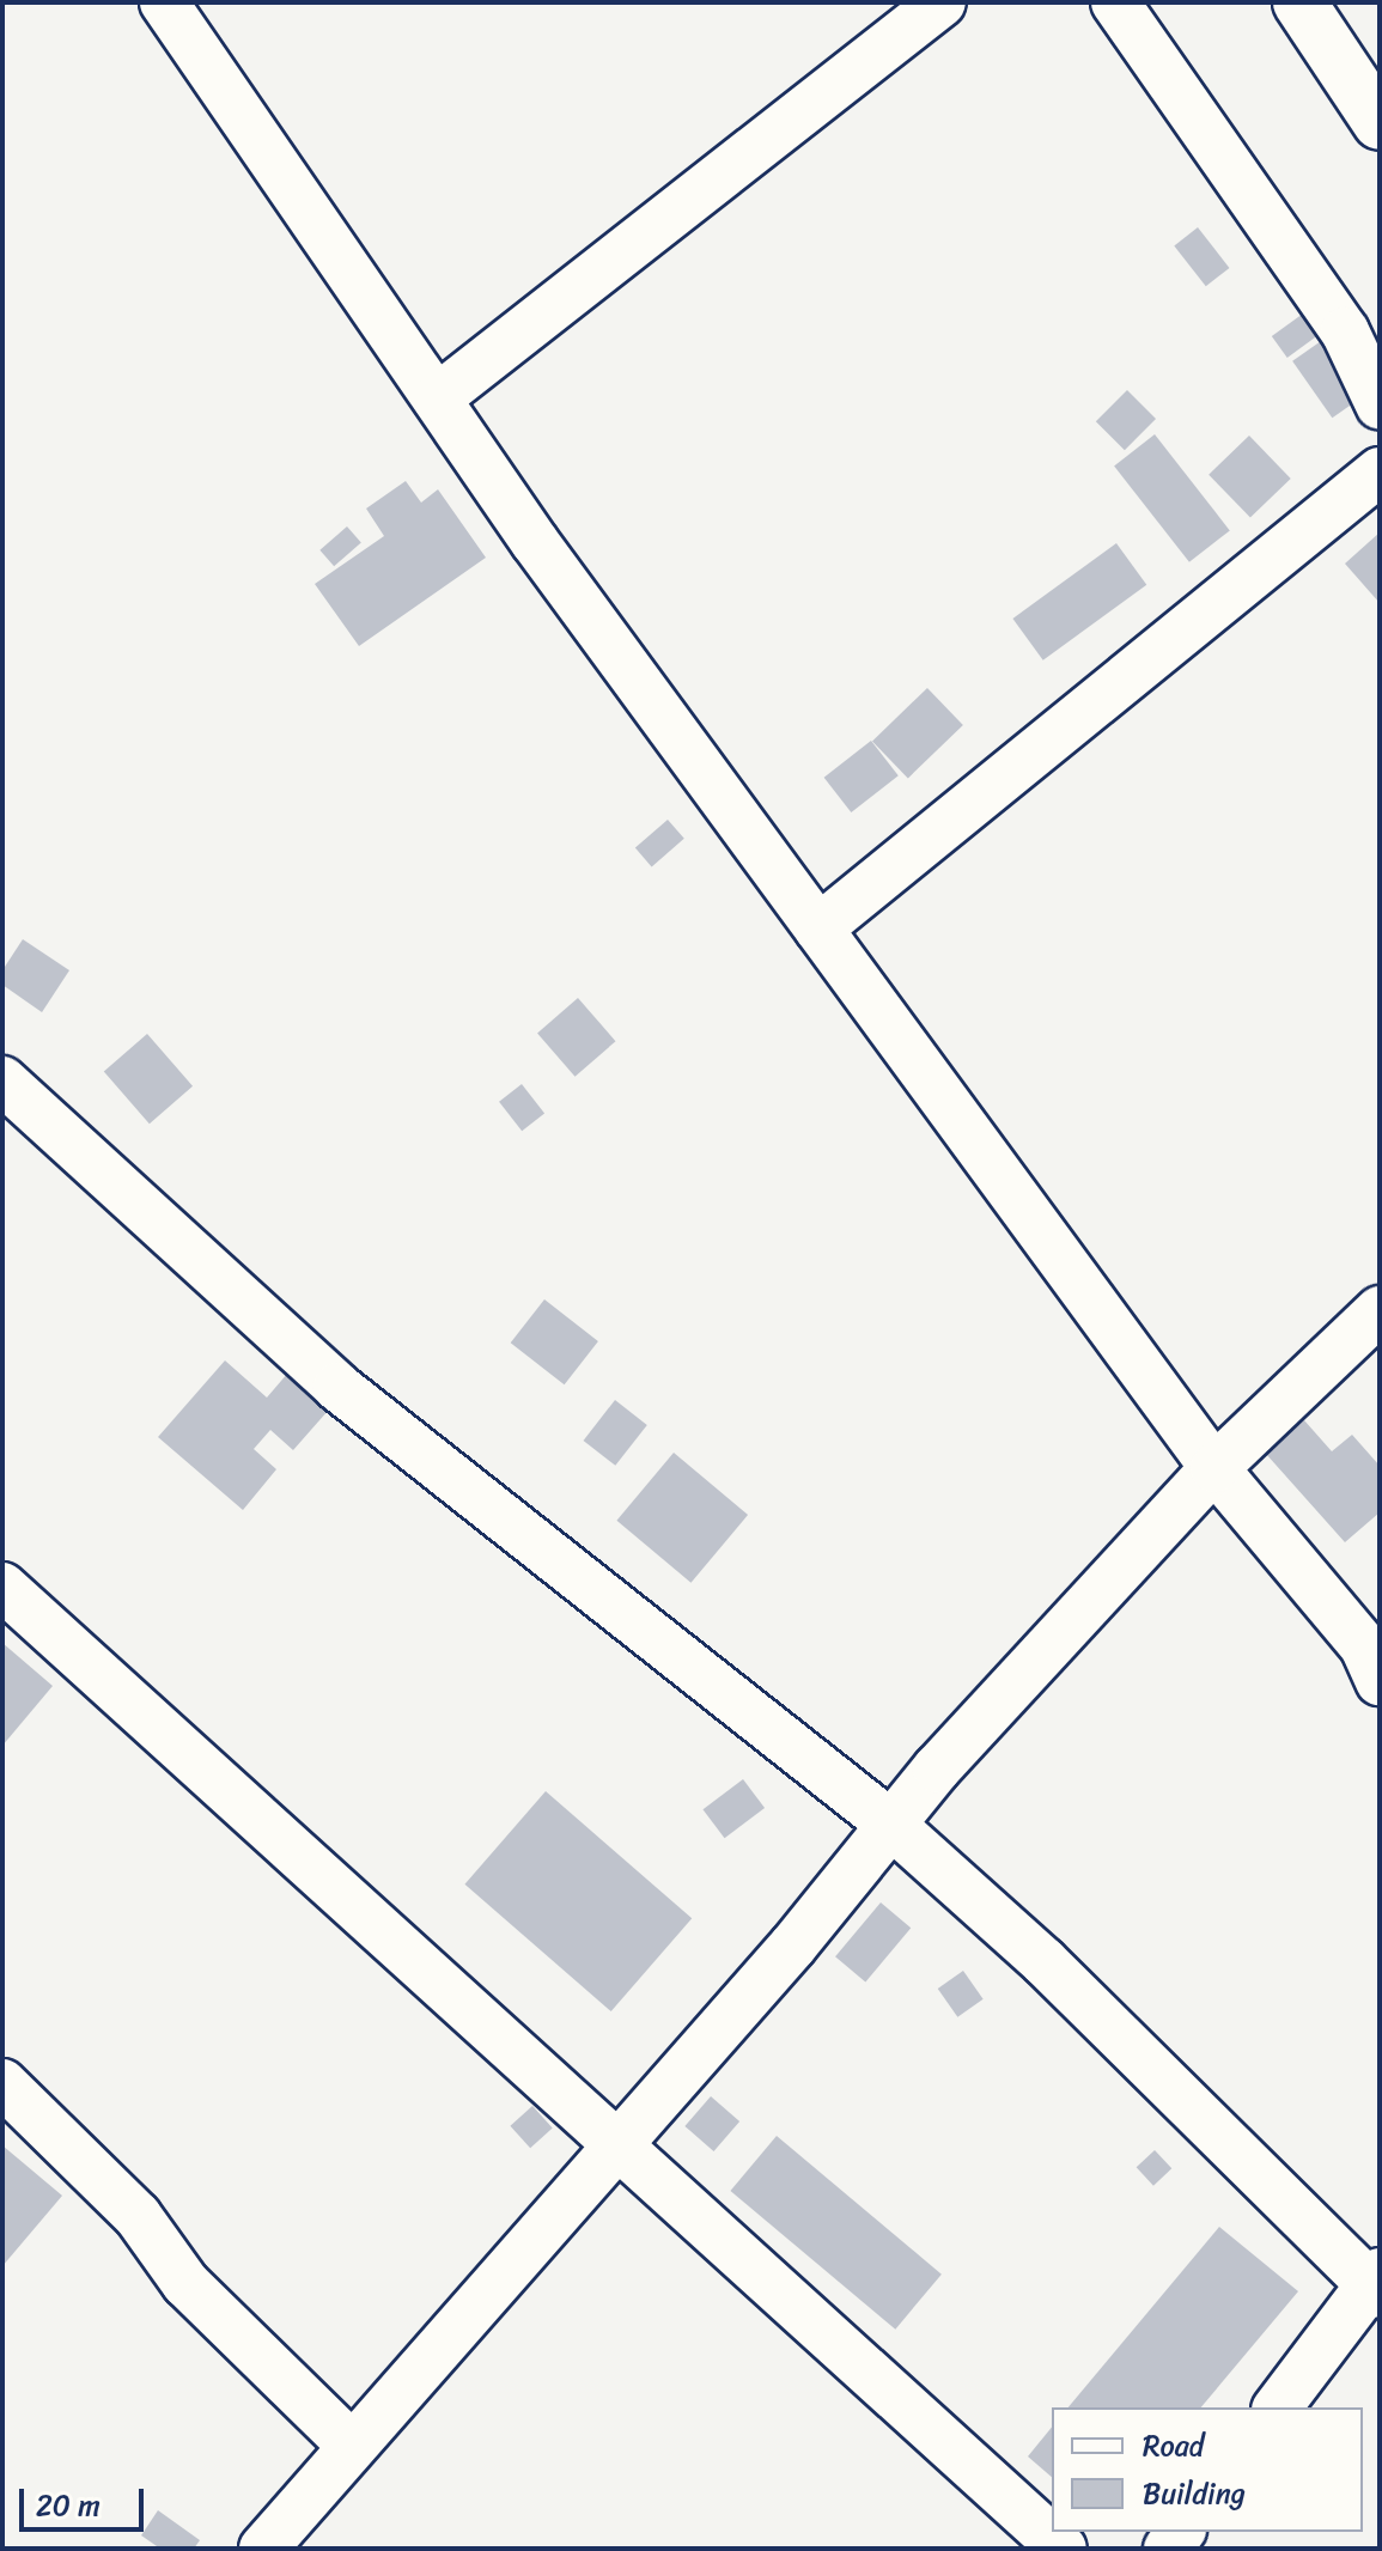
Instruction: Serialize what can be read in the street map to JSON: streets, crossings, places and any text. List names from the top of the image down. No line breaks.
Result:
{"legend":["Road","Building"],"scale_bar":"20 m"}
